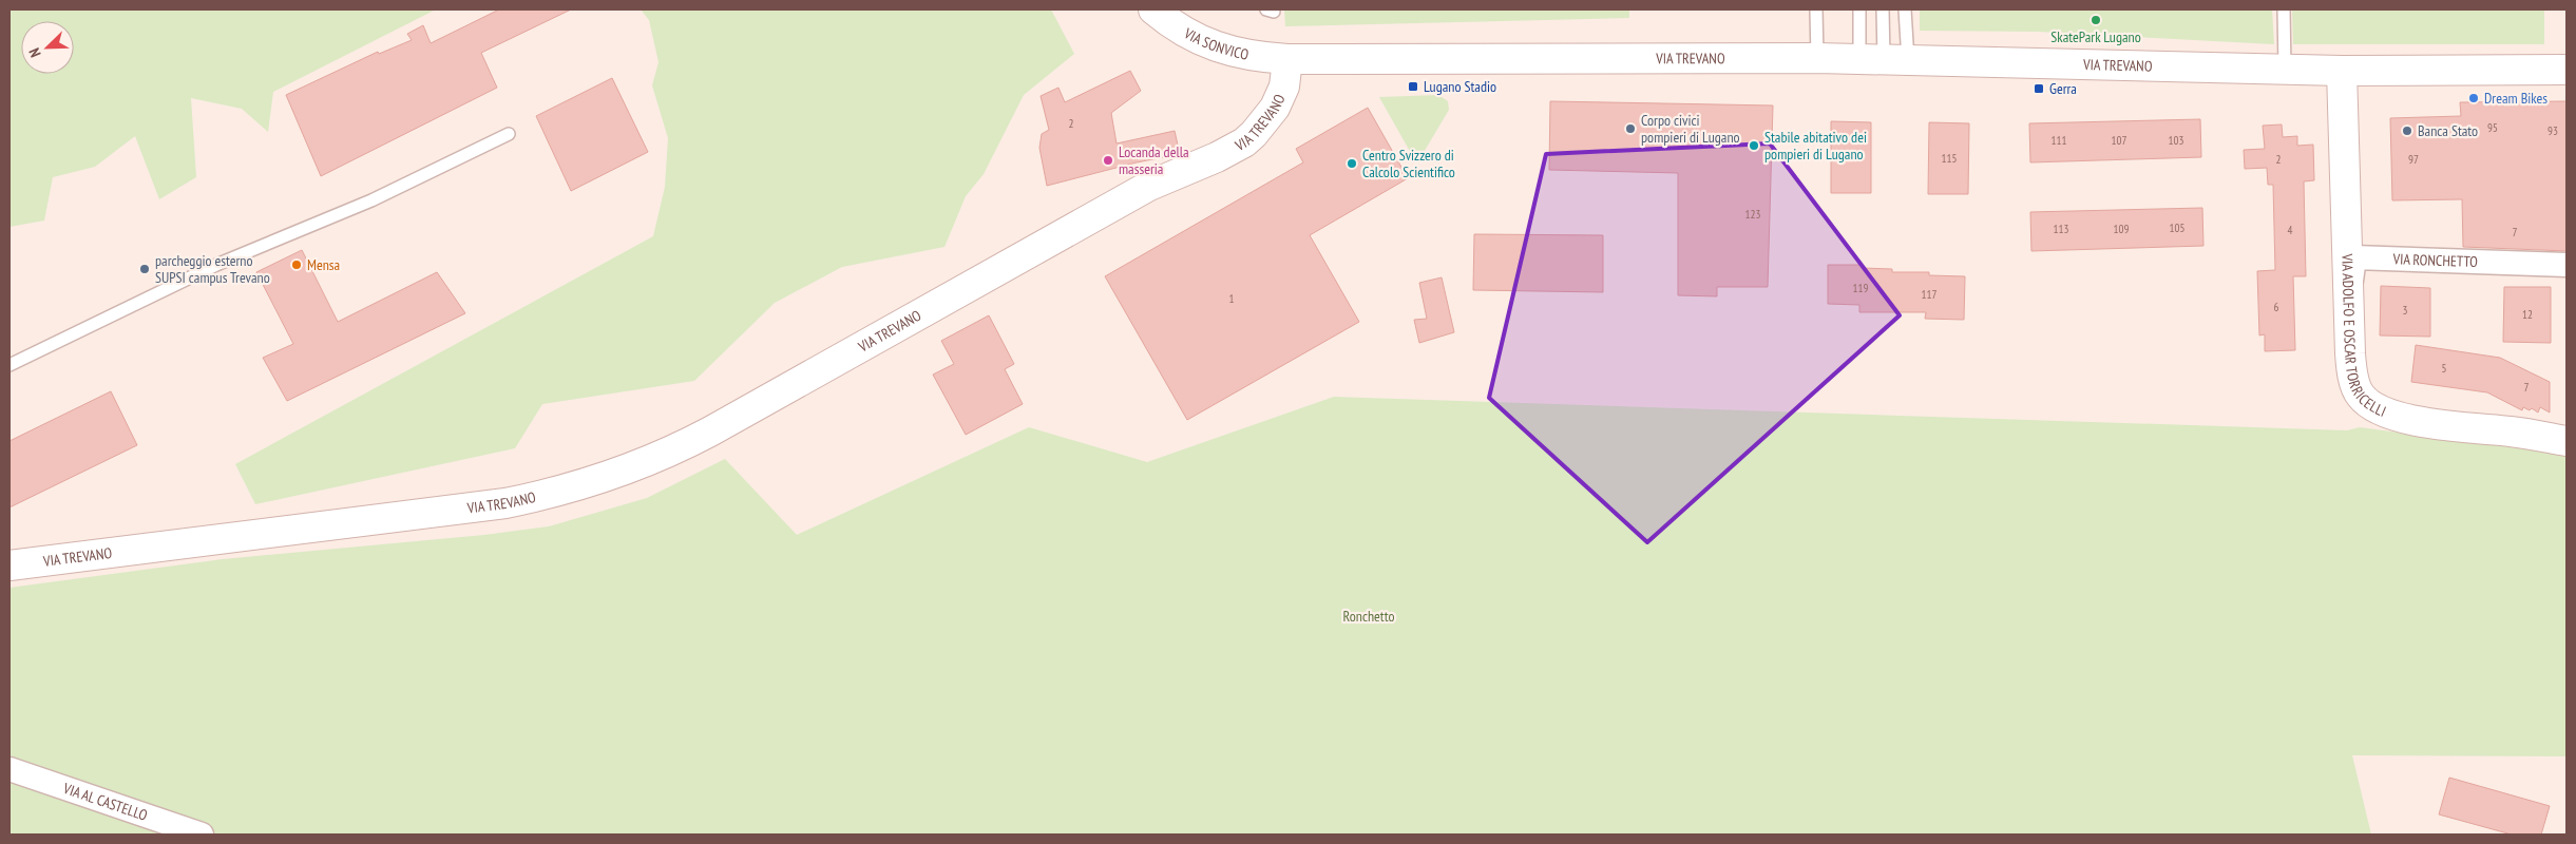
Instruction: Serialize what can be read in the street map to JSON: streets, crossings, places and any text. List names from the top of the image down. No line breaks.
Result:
{"streets":{"main road":["VIA SONVICO","VIA TREVANO","VIA ADOLFO E OSCAR TORRICELLI"],"street":["VIA RONCHETTO","VIA AL CASTELLO"]},"crossings":[["VIA SONVICO","VIA TREVANO"],["VIA TREVANO","VIA ADOLFO E OSCAR TORRICELLI"],["VIA RONCHETTO","VIA ADOLFO E OSCAR TORRICELLI"]],"parks":["Ronchetto"],"places":{"other":["SkatePark Lugano","Dream Bikes","Corpo civici pompieri di Lugano","Banca Stato","Stabile abitativo dei pompieri di Lugano","Locanda della masseria","Centro Svizzero di Calcolo Scientifico","Mensa","parcheggio esterno SUPSI campus Trevano"],"transit":["Lugano Stadio","Gerra"]},"house_numbers":["2","95","93","111","107","103","115","2","97","123","105","113","109","4","7","119","117","1","6","3","12","5","7"],"north":"bottom left"}
